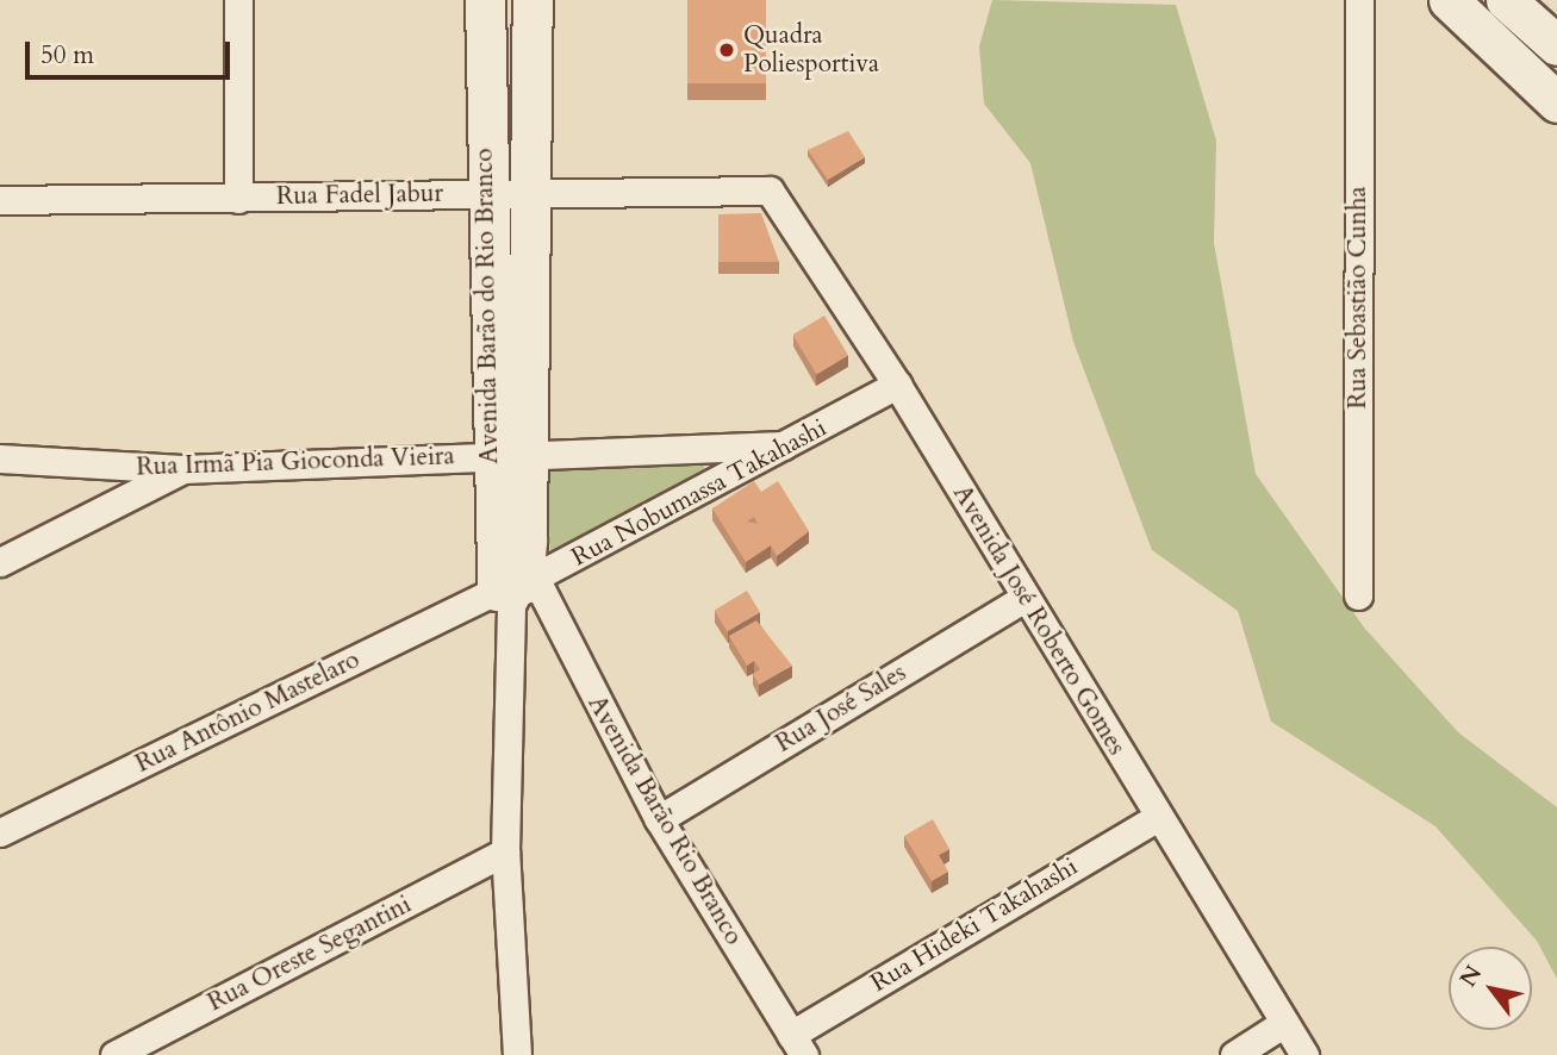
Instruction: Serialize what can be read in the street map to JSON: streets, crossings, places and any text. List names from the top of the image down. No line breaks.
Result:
{"streets":{"street":["Rua Fadel Jabur","Rua Sebastião Cunha","Avenida Barão do Rio Branco","Rua Irmã Pia Gioconda Vieira","Rua Nobumassa Takahashi","Avenida José Roberto Gomes","Rua José Sales","Rua Antônio Mastelaro","Avenida Barão Rio Branco","Rua Hideki Takahashi","Rua Oreste Segantini"]},"crossings":[["Rua Fadel Jabur","Avenida Barão do Rio Branco"],["Rua Fadel Jabur","Avenida José Roberto Gomes"],["Avenida Barão do Rio Branco","Rua Irmã Pia Gioconda Vieira"],["Avenida Barão do Rio Branco","Rua Nobumassa Takahashi"],["Avenida Barão do Rio Branco","Rua Antônio Mastelaro"],["Avenida Barão do Rio Branco","Avenida Barão Rio Branco"],["Avenida Barão do Rio Branco","Rua Oreste Segantini"],["Rua Irmã Pia Gioconda Vieira","Rua Nobumassa Takahashi"],["Rua Nobumassa Takahashi","Avenida José Roberto Gomes"],["Rua Nobumassa Takahashi","Rua Antônio Mastelaro"],["Rua Nobumassa Takahashi","Avenida Barão Rio Branco"],["Avenida José Roberto Gomes","Rua José Sales"],["Avenida José Roberto Gomes","Rua Hideki Takahashi"],["Rua José Sales","Avenida Barão Rio Branco"],["Rua Antônio Mastelaro","Avenida Barão Rio Branco"],["Avenida Barão Rio Branco","Rua Hideki Takahashi"]],"places":["Quadra Poliesportiva"],"scale_bar":"50 m","north":"top left"}
